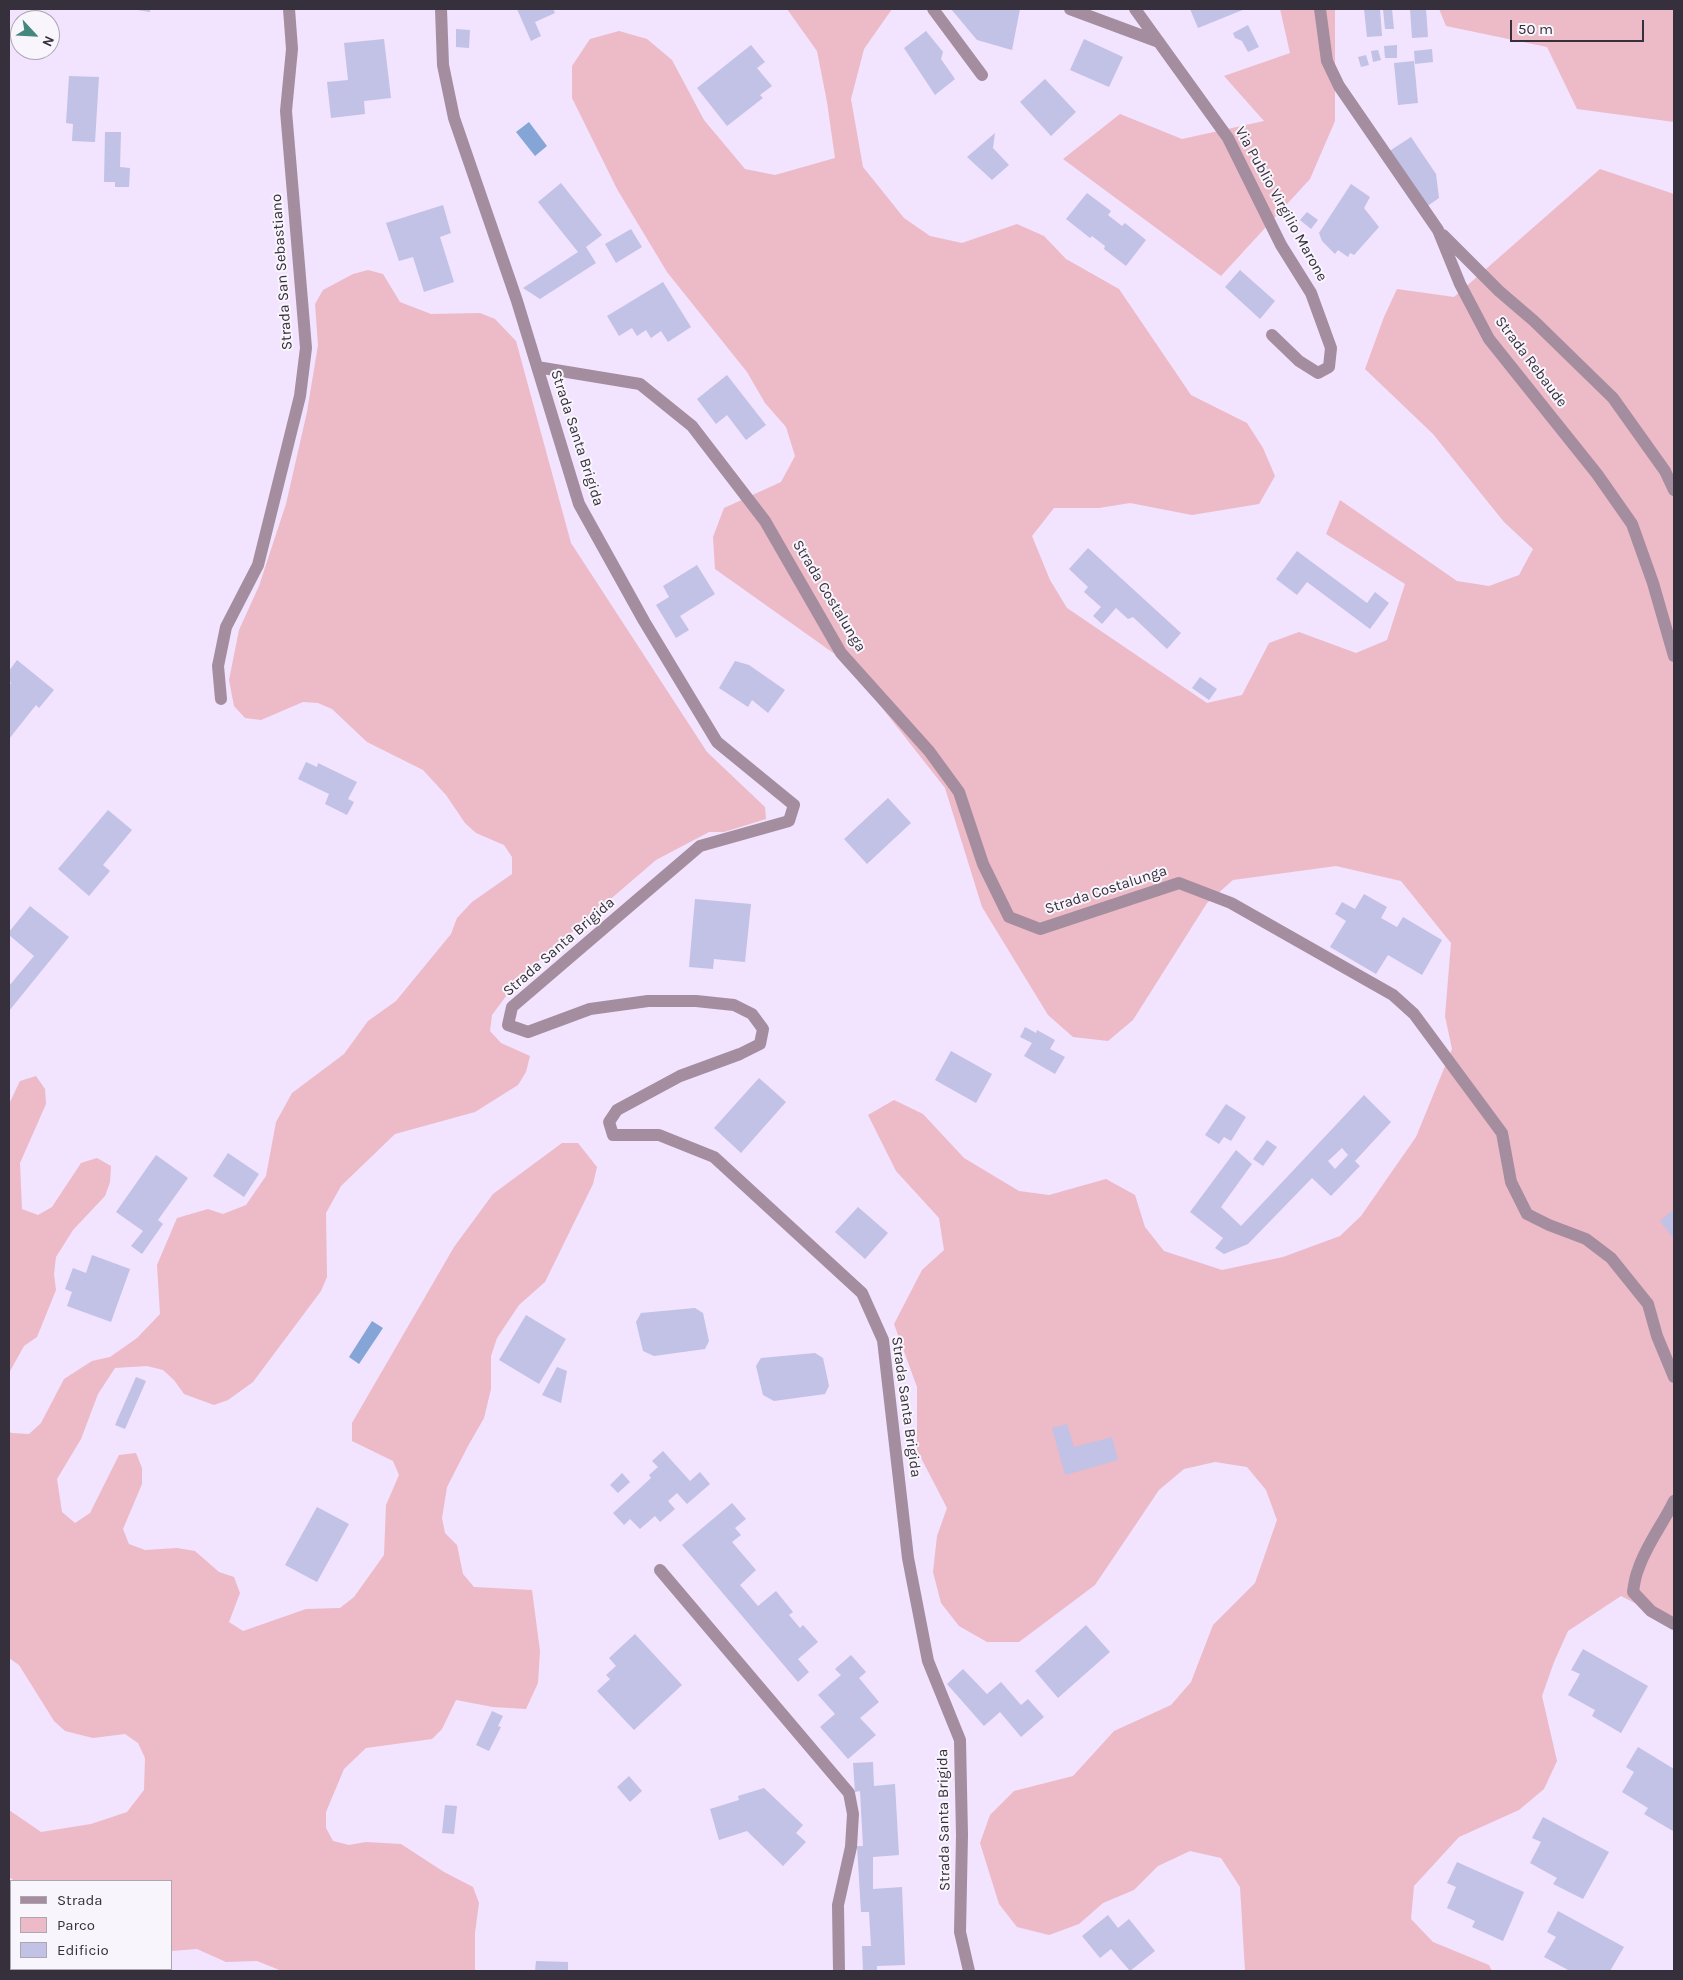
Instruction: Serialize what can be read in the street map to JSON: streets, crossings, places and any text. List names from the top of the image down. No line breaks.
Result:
{"streets":{"street":["Via Publio Virgilio Marone","Strada San Sebastiano","Strada Rebaude","Strada Santa Brigida","Strada Costalunga"]},"crossings":[["Strada Santa Brigida","Strada Costalunga"]],"legend":["Strada","Parco","Edificio"],"scale_bar":"50 m","north":"bottom right"}
